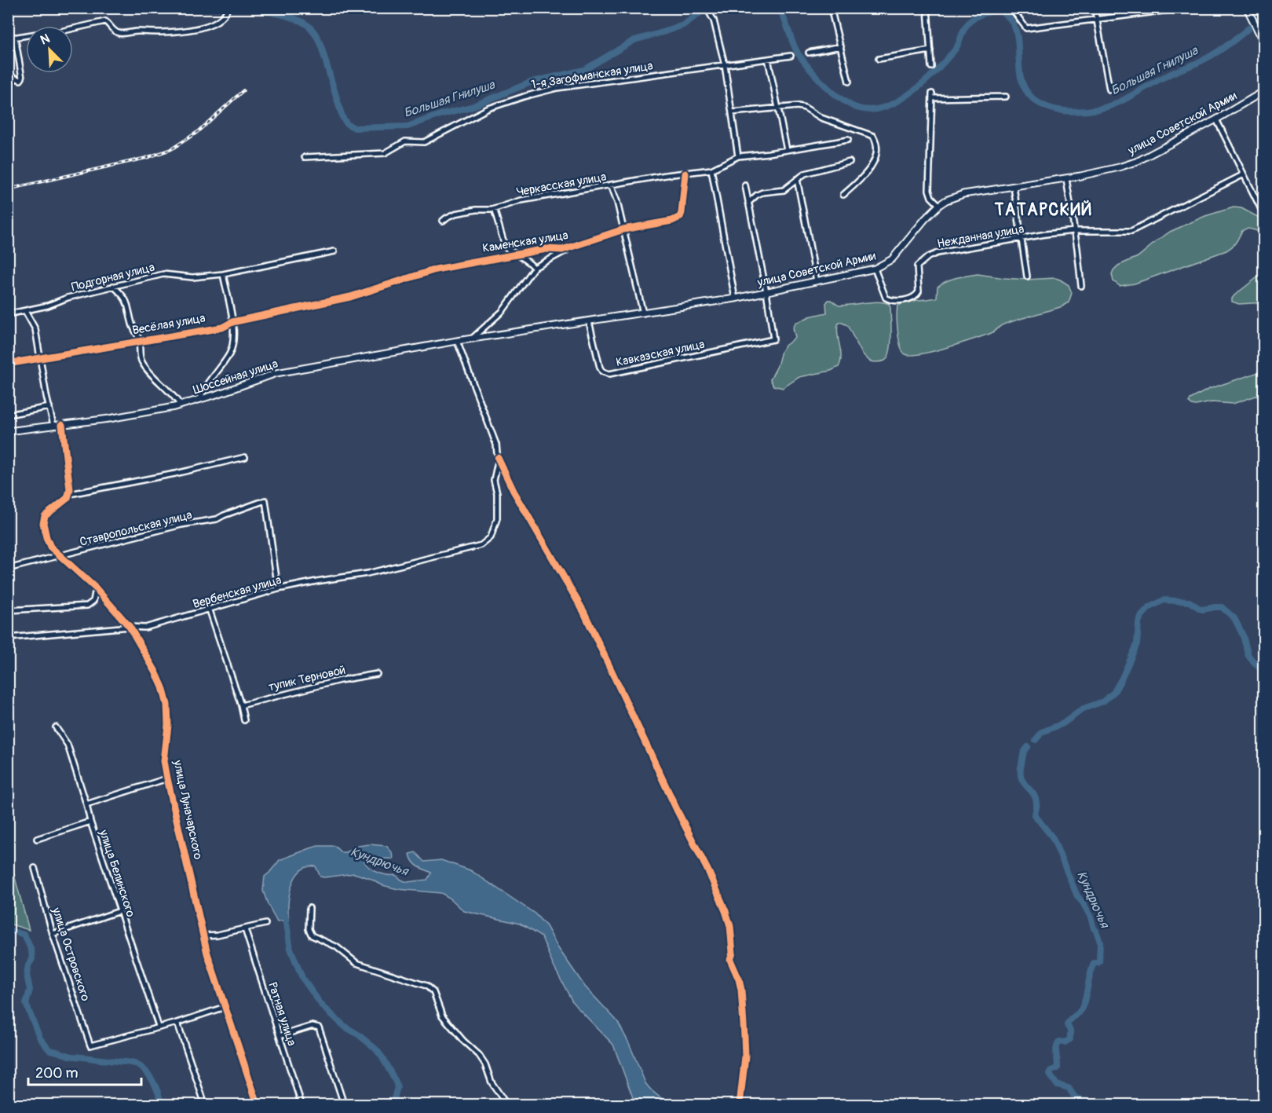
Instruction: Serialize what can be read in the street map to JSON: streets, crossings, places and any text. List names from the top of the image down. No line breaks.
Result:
{"streets":{"main road":["улица Советской Армии","Шоссейная улица"],"street":["1-я Загофманская улица","Черкасская улица","Нежданная улица","Каменская улица","Подгорная улица","Весёлая улица","Кавказская улица","Ставропольская улица","Вербенская улица","тупик Терновой","улица Луначарского","улица Белинского","улица Островского","Ратная улица"]},"crossings":[["улица Советской Армии","Нежданная улица"],["улица Советской Армии","Кавказская улица"],["улица Советской Армии","Шоссейная улица"],["Черкасская улица","Каменская улица"],["Каменская улица","Весёлая улица"],["Ставропольская улица","Вербенская улица"],["Ставропольская улица","улица Луначарского"],["Вербенская улица","улица Луначарского"],["улица Белинского","улица Островского"]],"districts":["ТАТАРСКИЙ"],"water":["Большая Гнилуша","Кундрючья"],"scale_bar":"200 m","north":"top left"}
